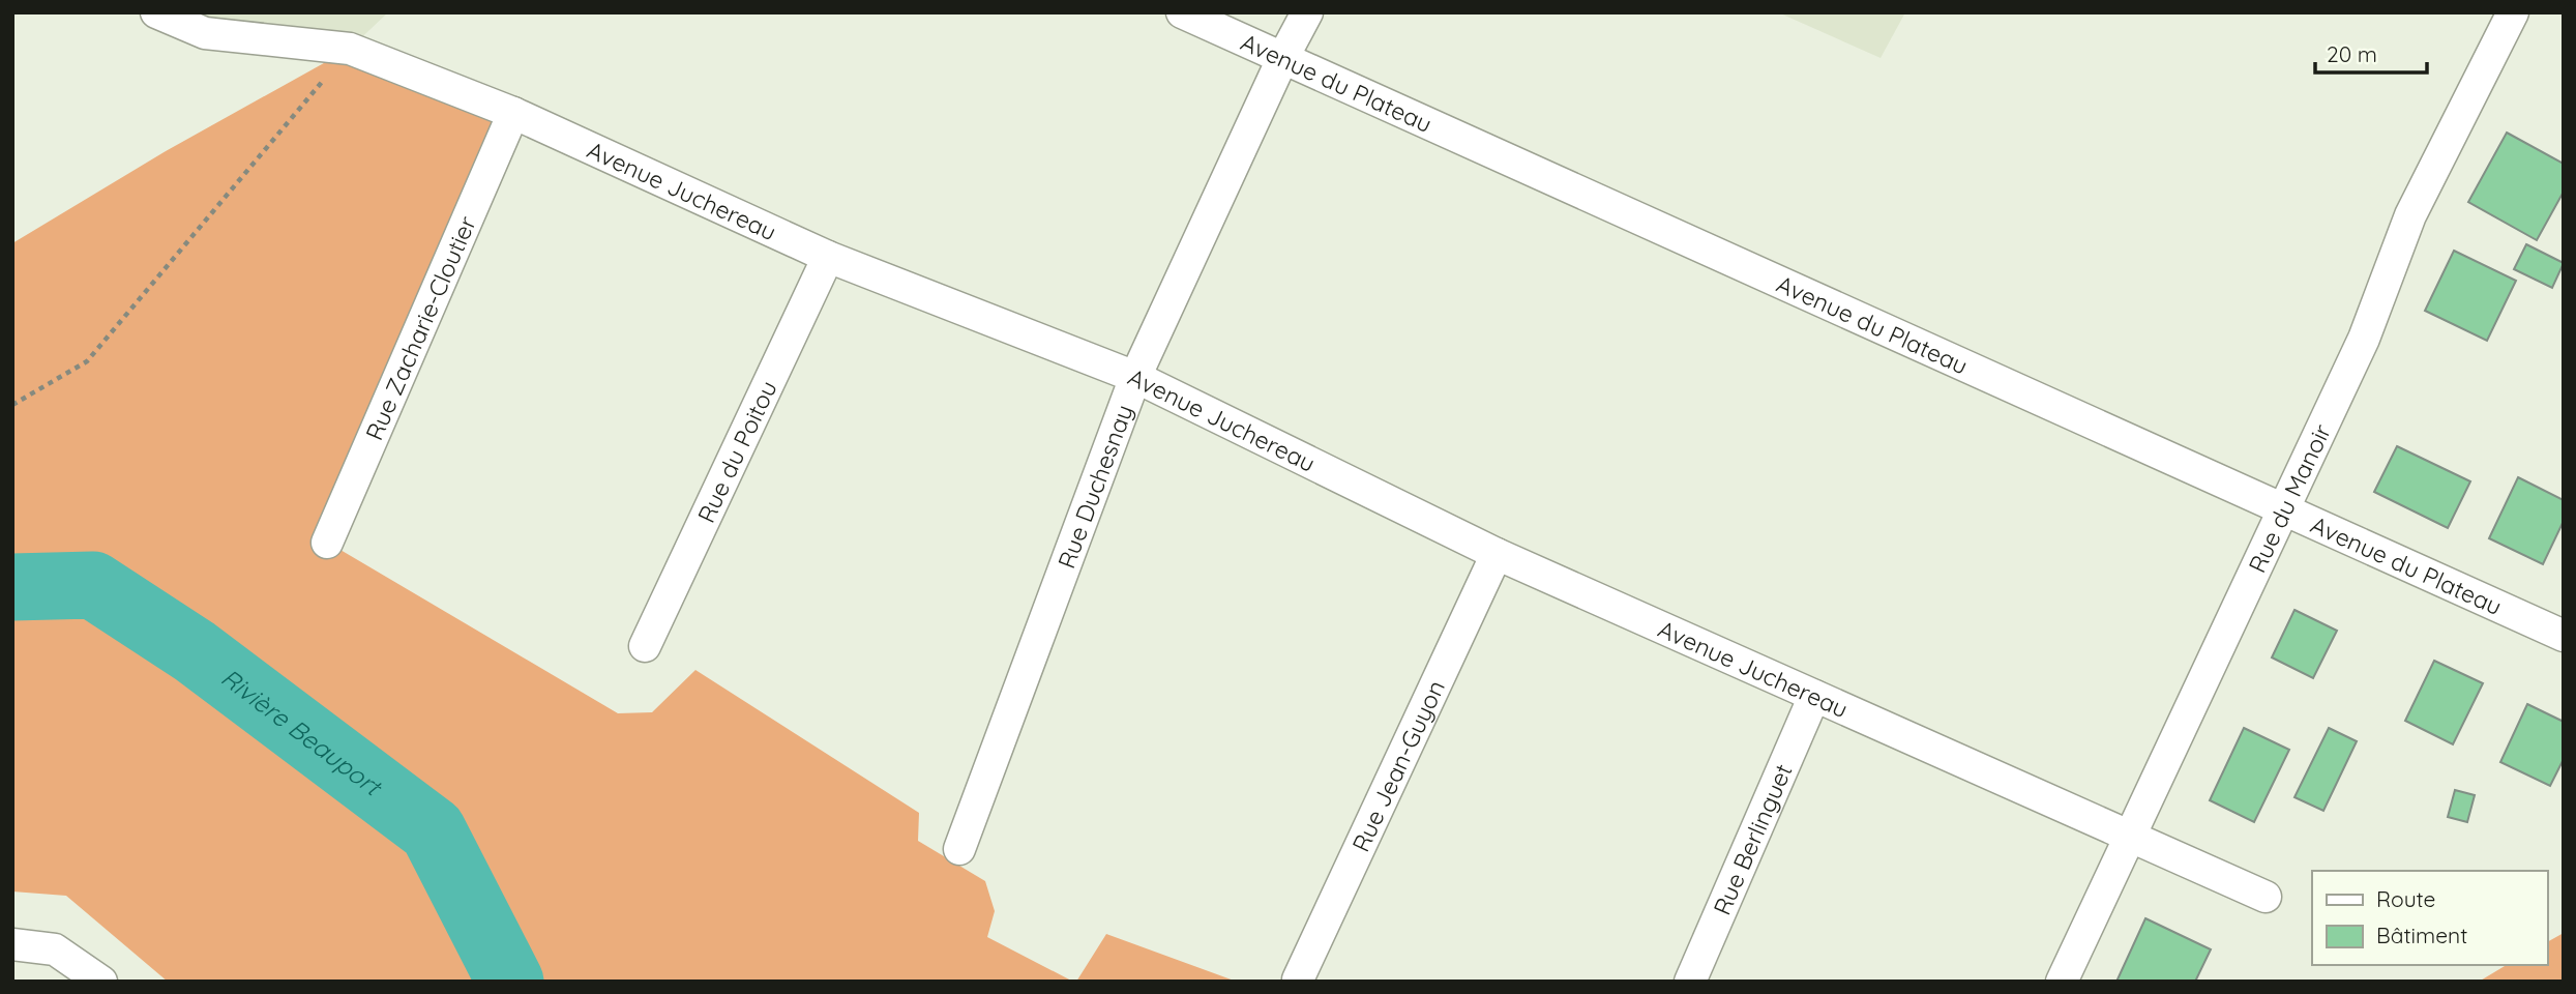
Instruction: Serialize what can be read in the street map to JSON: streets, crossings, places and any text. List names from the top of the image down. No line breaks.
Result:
{"streets":{"street":["Avenue du Plateau","Avenue Juchereau","Rue Zacharie-Cloutier","Rue du Poitou","Rue Duchesnay","Rue du Manoir","Rue Jean-Guyon","Rue Berlinguet"]},"crossings":[["Avenue du Plateau","Rue Duchesnay"],["Avenue du Plateau","Rue du Manoir"],["Avenue Juchereau","Rue Zacharie-Cloutier"],["Avenue Juchereau","Rue du Poitou"],["Avenue Juchereau","Rue Duchesnay"],["Avenue Juchereau","Rue du Manoir"],["Avenue Juchereau","Rue Jean-Guyon"],["Avenue Juchereau","Rue Berlinguet"]],"water":["Rivière Beauport"],"legend":["Route","Bâtiment"],"scale_bar":"20 m"}
